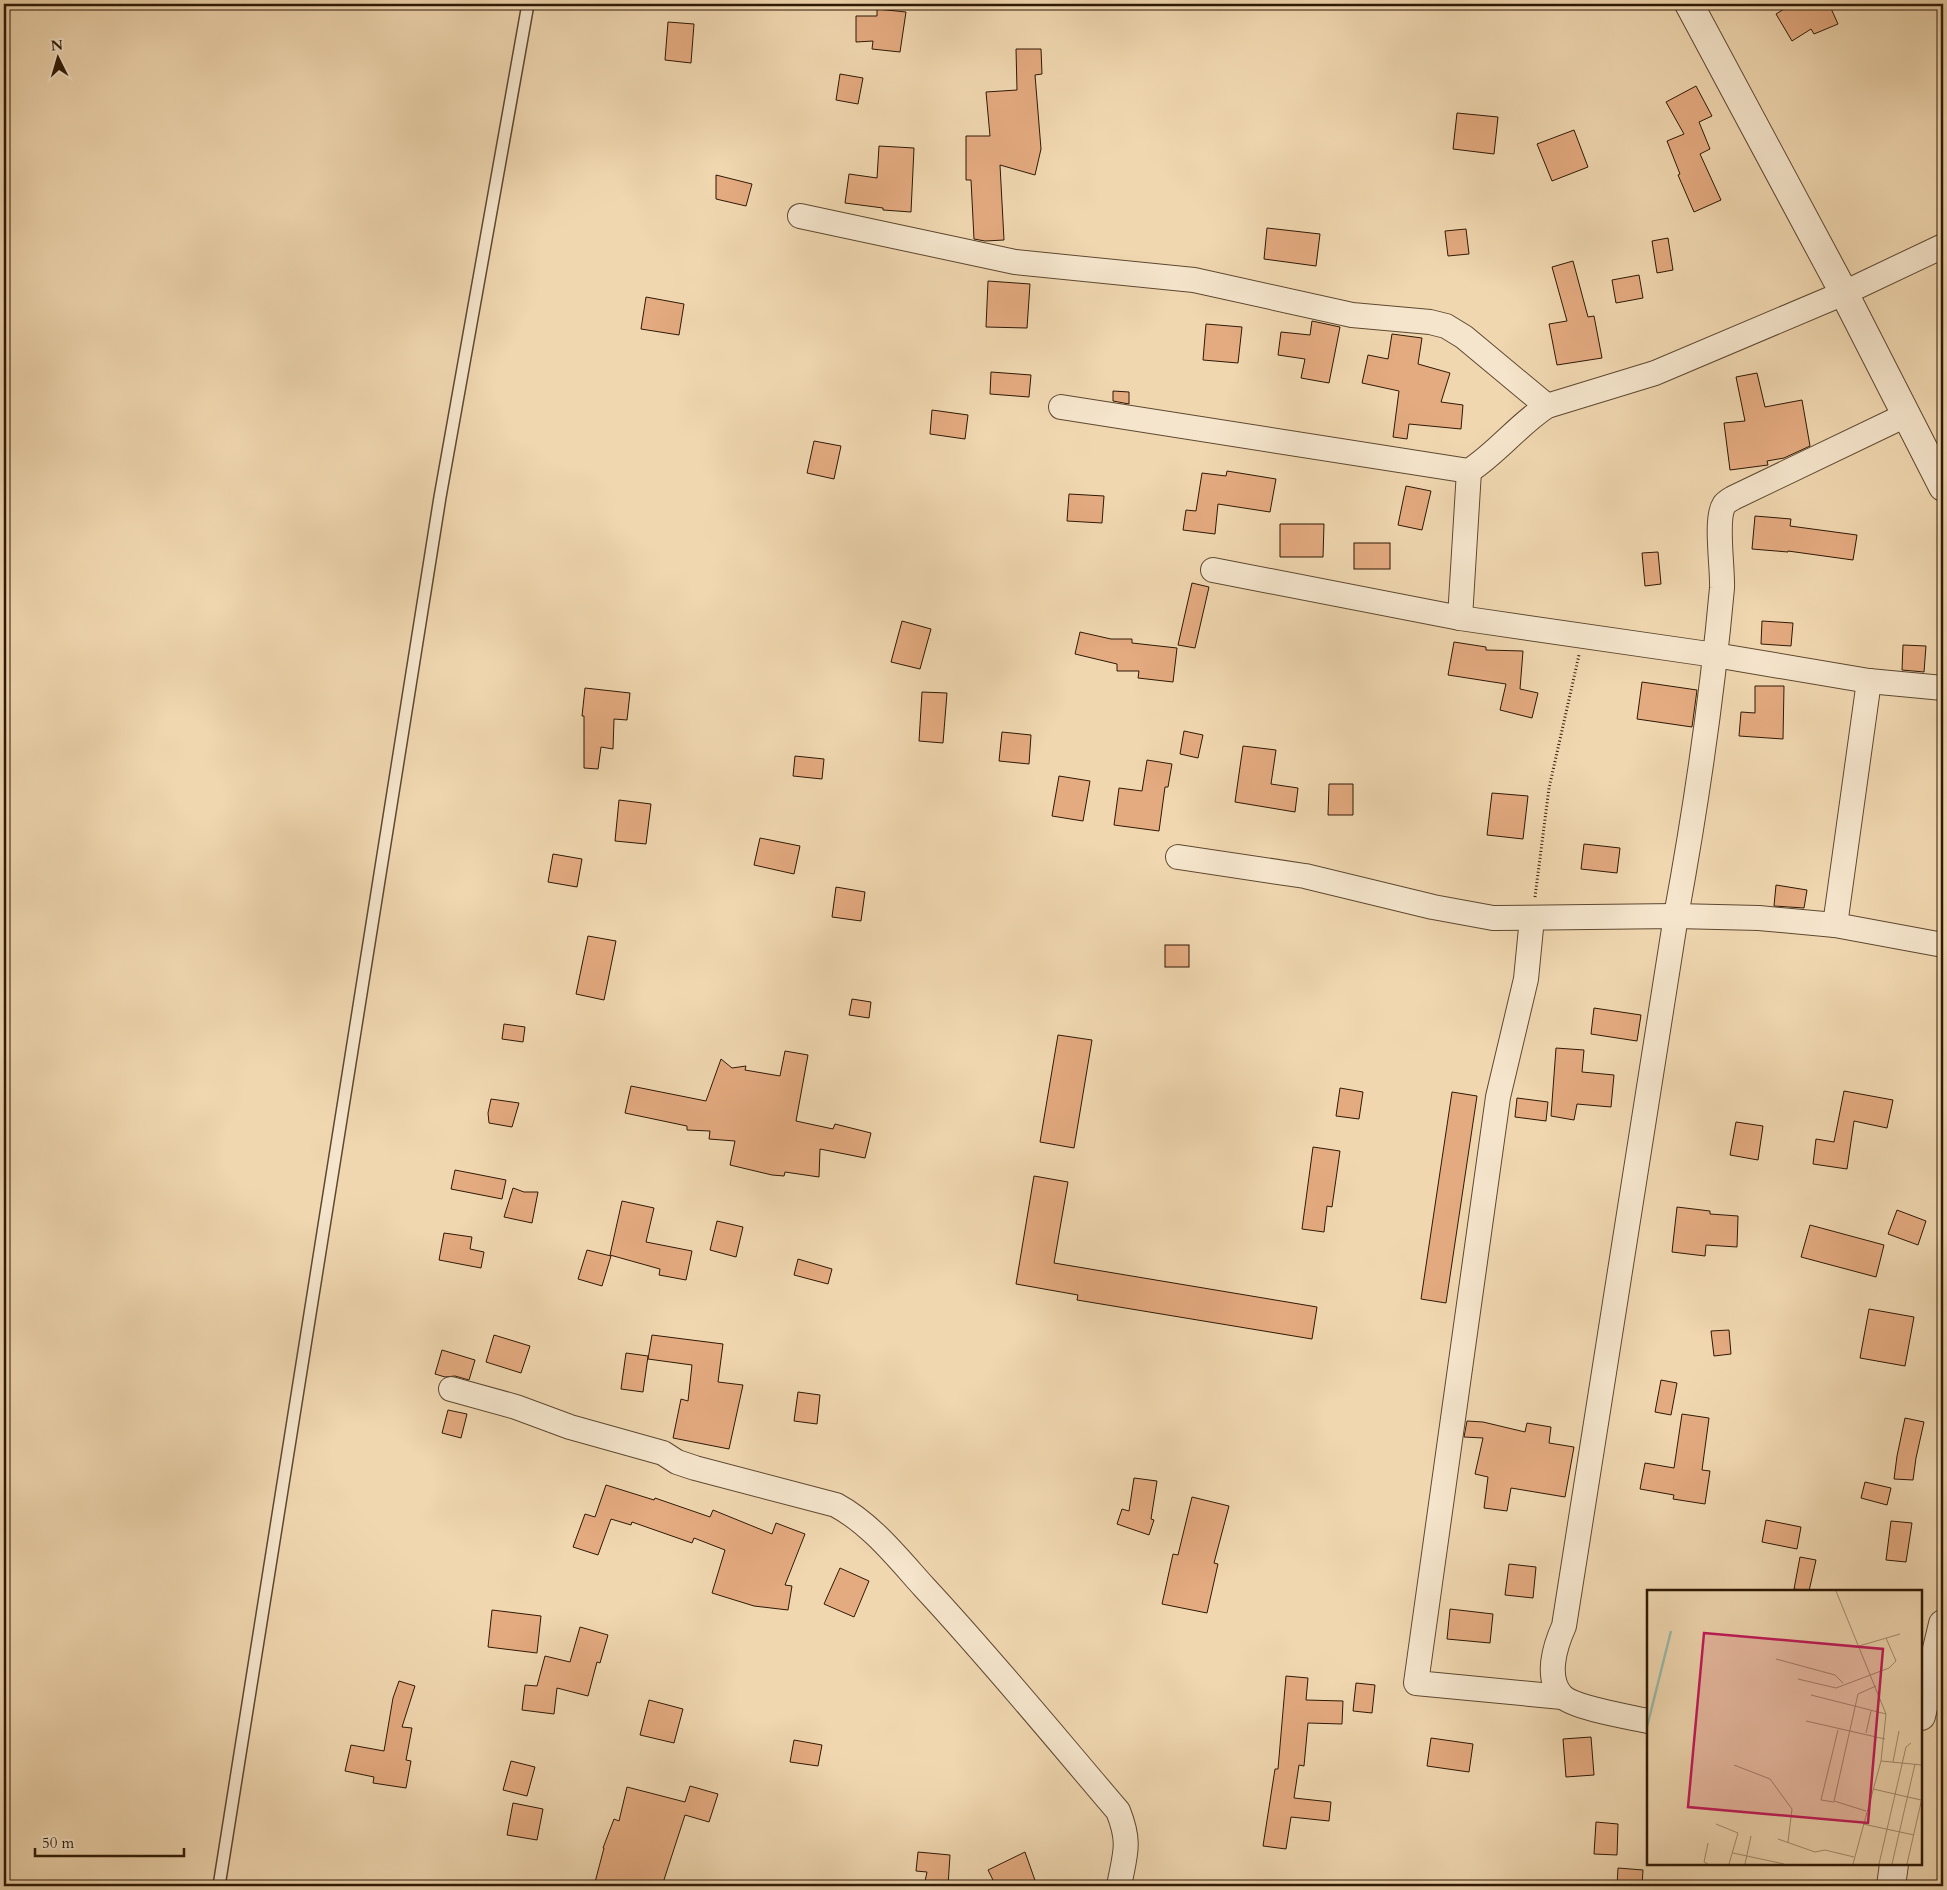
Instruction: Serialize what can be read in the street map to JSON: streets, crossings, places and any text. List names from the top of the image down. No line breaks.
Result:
{"scale_bar":"50 m","north":"top"}
